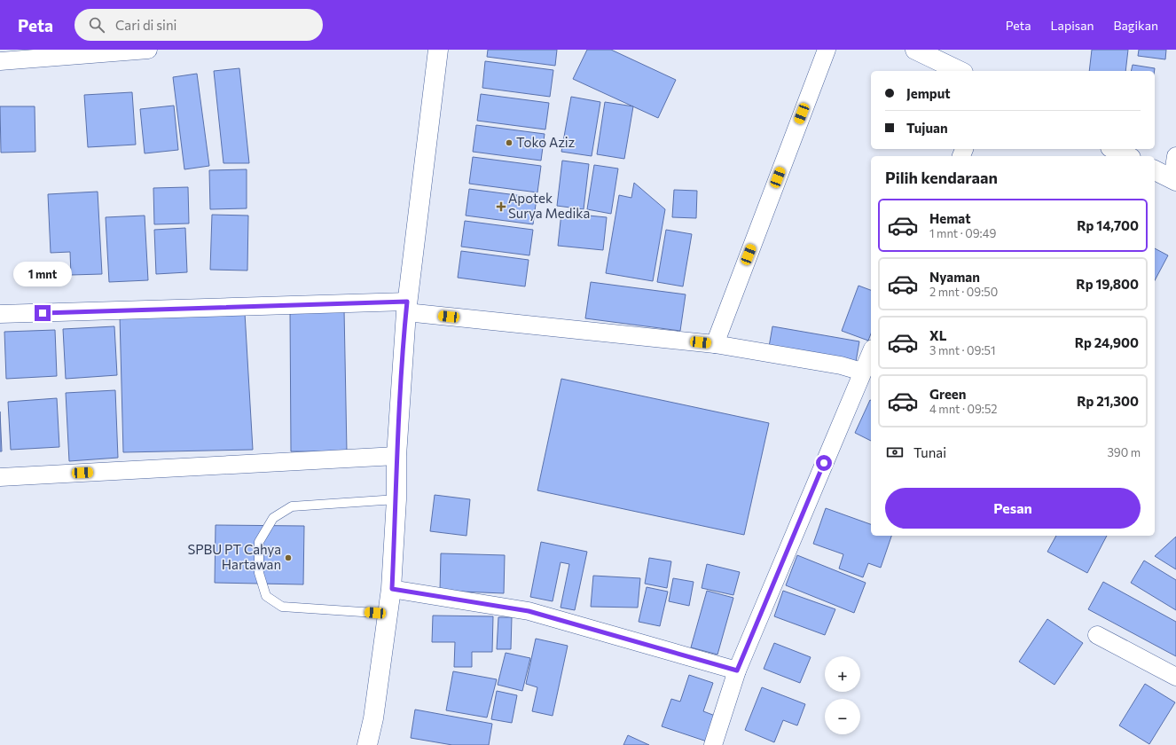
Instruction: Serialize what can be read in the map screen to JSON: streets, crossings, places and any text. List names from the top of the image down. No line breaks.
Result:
{"places":{"other":["Toko Aziz","SPBU PT Cahya Hartawan"],"health":["Apotek Surya Medika"]},"page":{"header":"Peta","search":"Cari di sini","nav":["Peta","Lapisan","Bagikan"],"banner":["Jemput","Tujuan"],"heading":"Pilih kendaraan","list":[{"name":"Hemat","note":"1 mnt · 09:49","value":"Rp 14,700"},{"name":"Nyaman","note":"2 mnt · 09:50","value":"Rp 19,800"},{"name":"XL","note":"3 mnt · 09:51","value":"Rp 24,900"},{"name":"Green","note":"4 mnt · 09:52","value":"Rp 21,300"}],"bubble":"1 mnt","pay":["Tunai","390 m"],"buttons":"Pesan","map_buttons":["+","−"]}}
